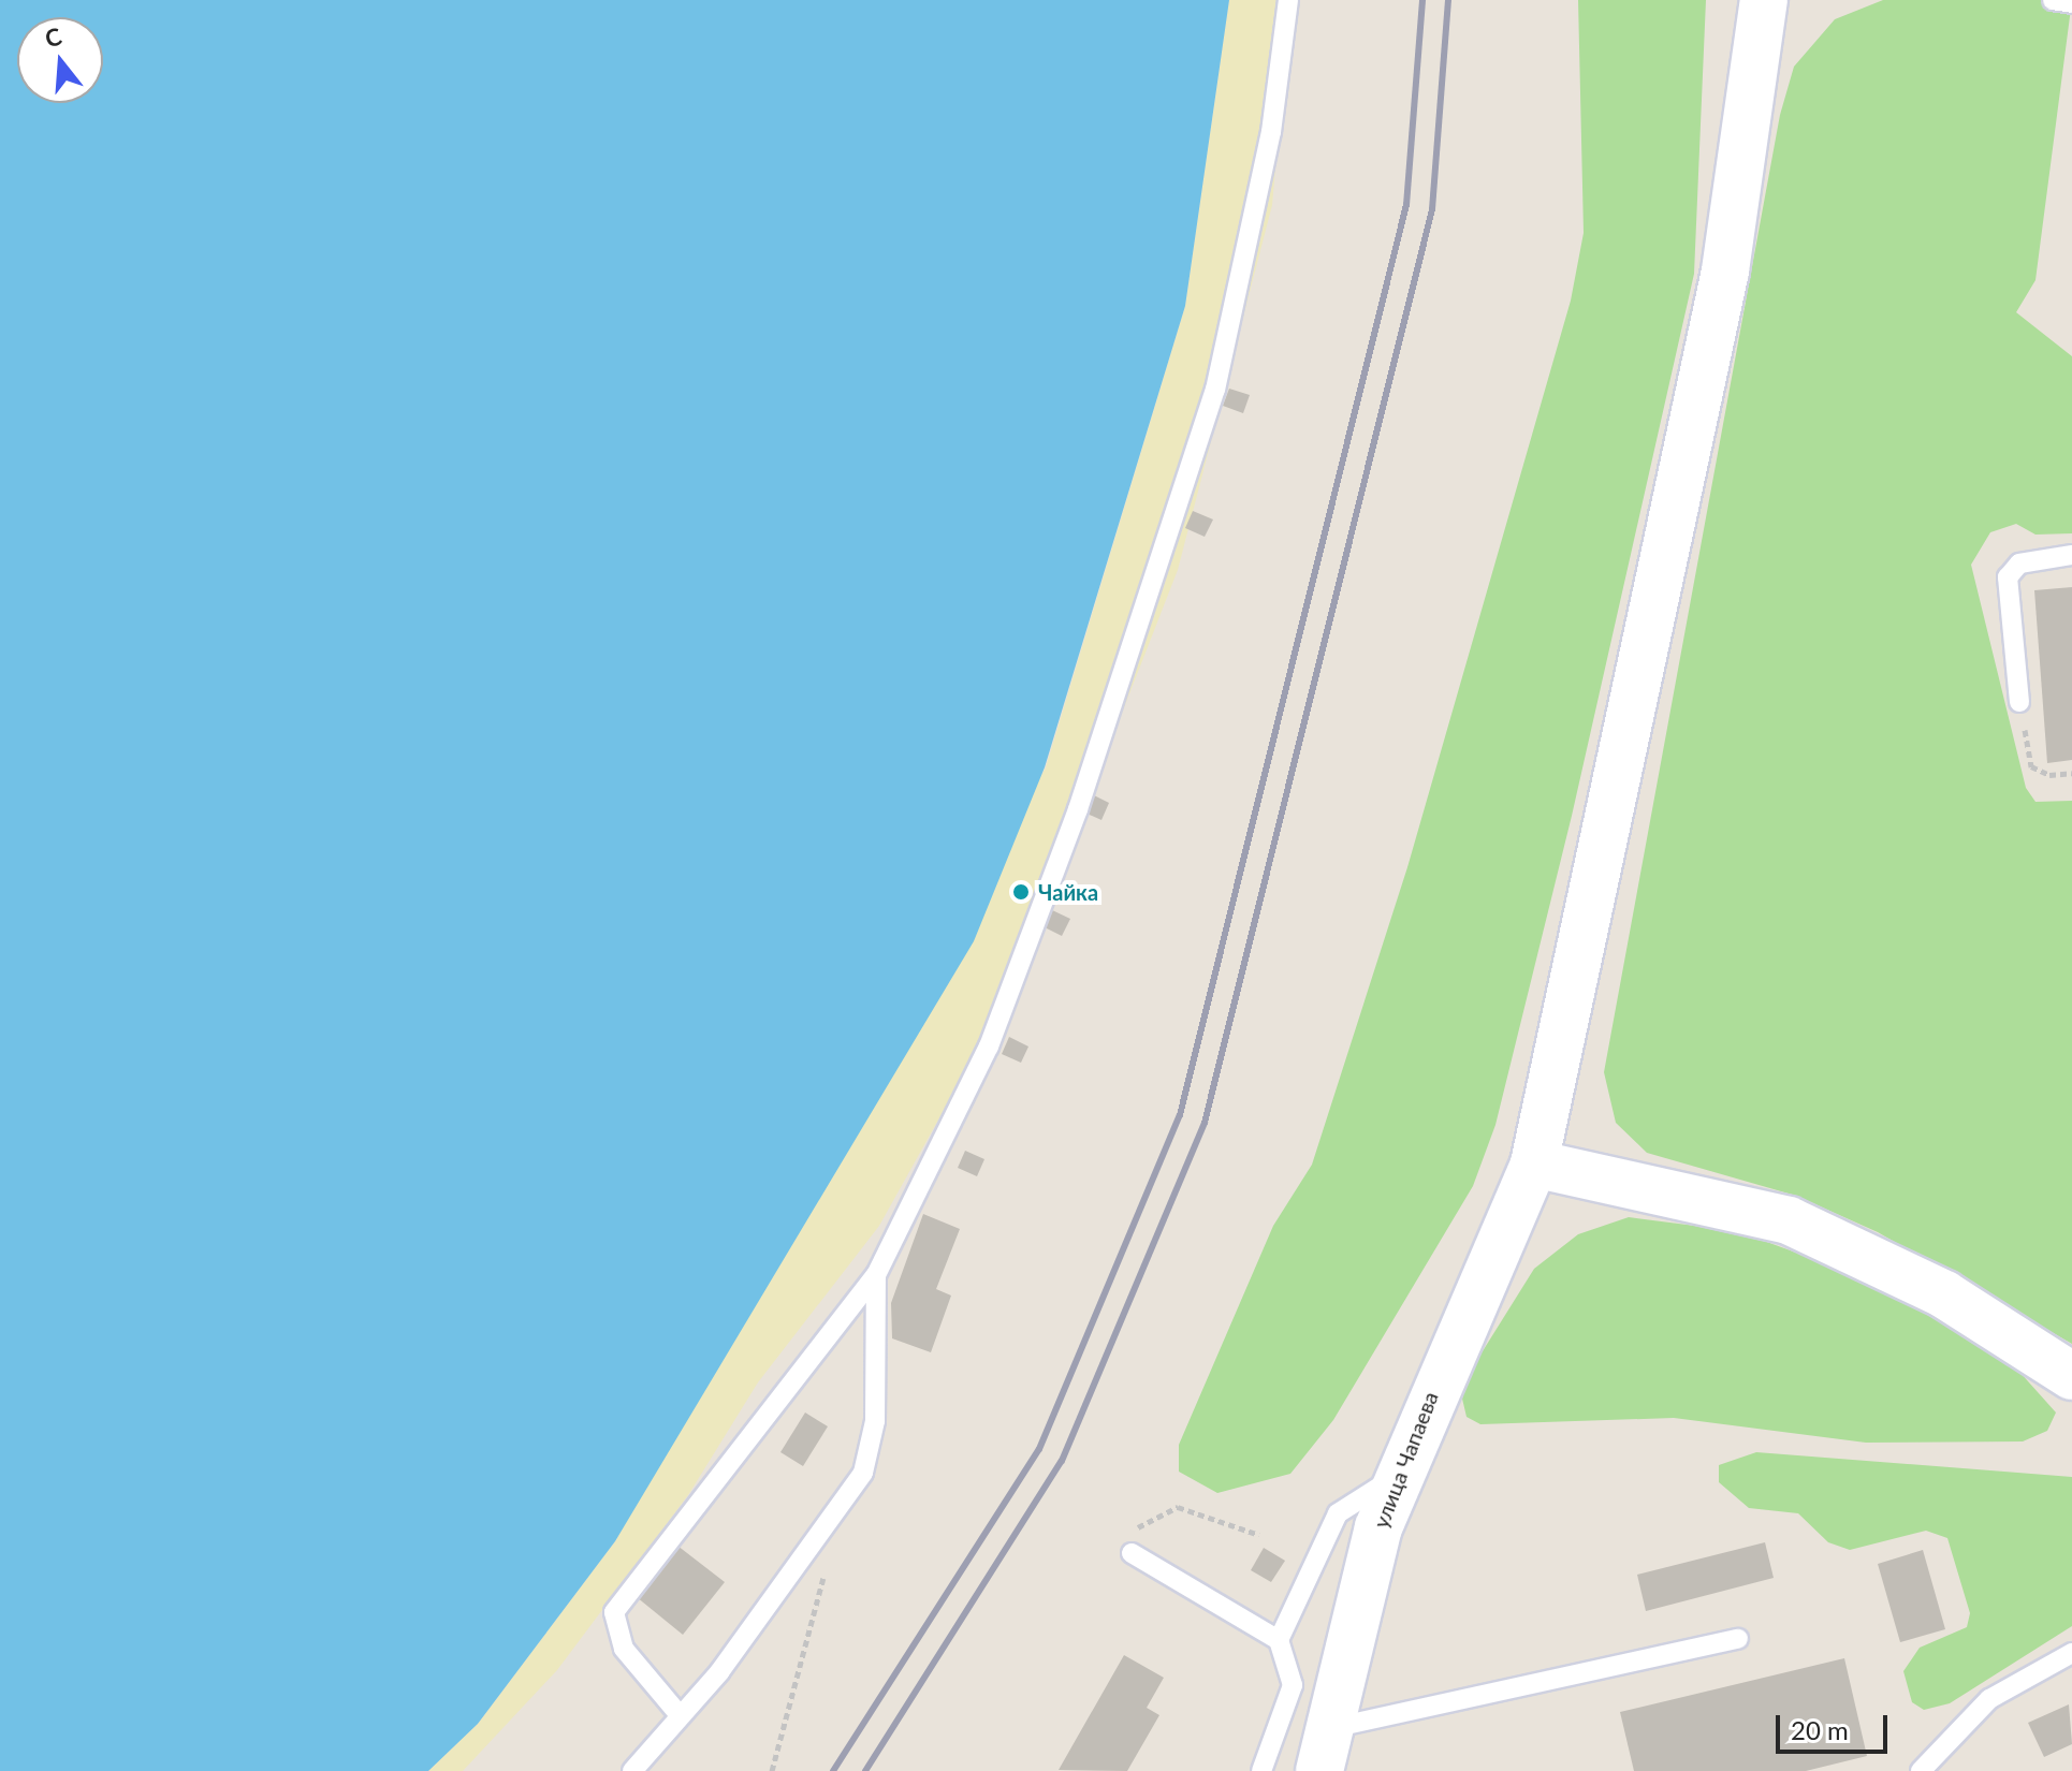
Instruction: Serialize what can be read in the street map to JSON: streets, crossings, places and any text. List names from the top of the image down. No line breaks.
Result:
{"streets":{"main road":["улица Чапаева"]},"places":["Чайка"],"scale_bar":"20 m","north":"top"}
